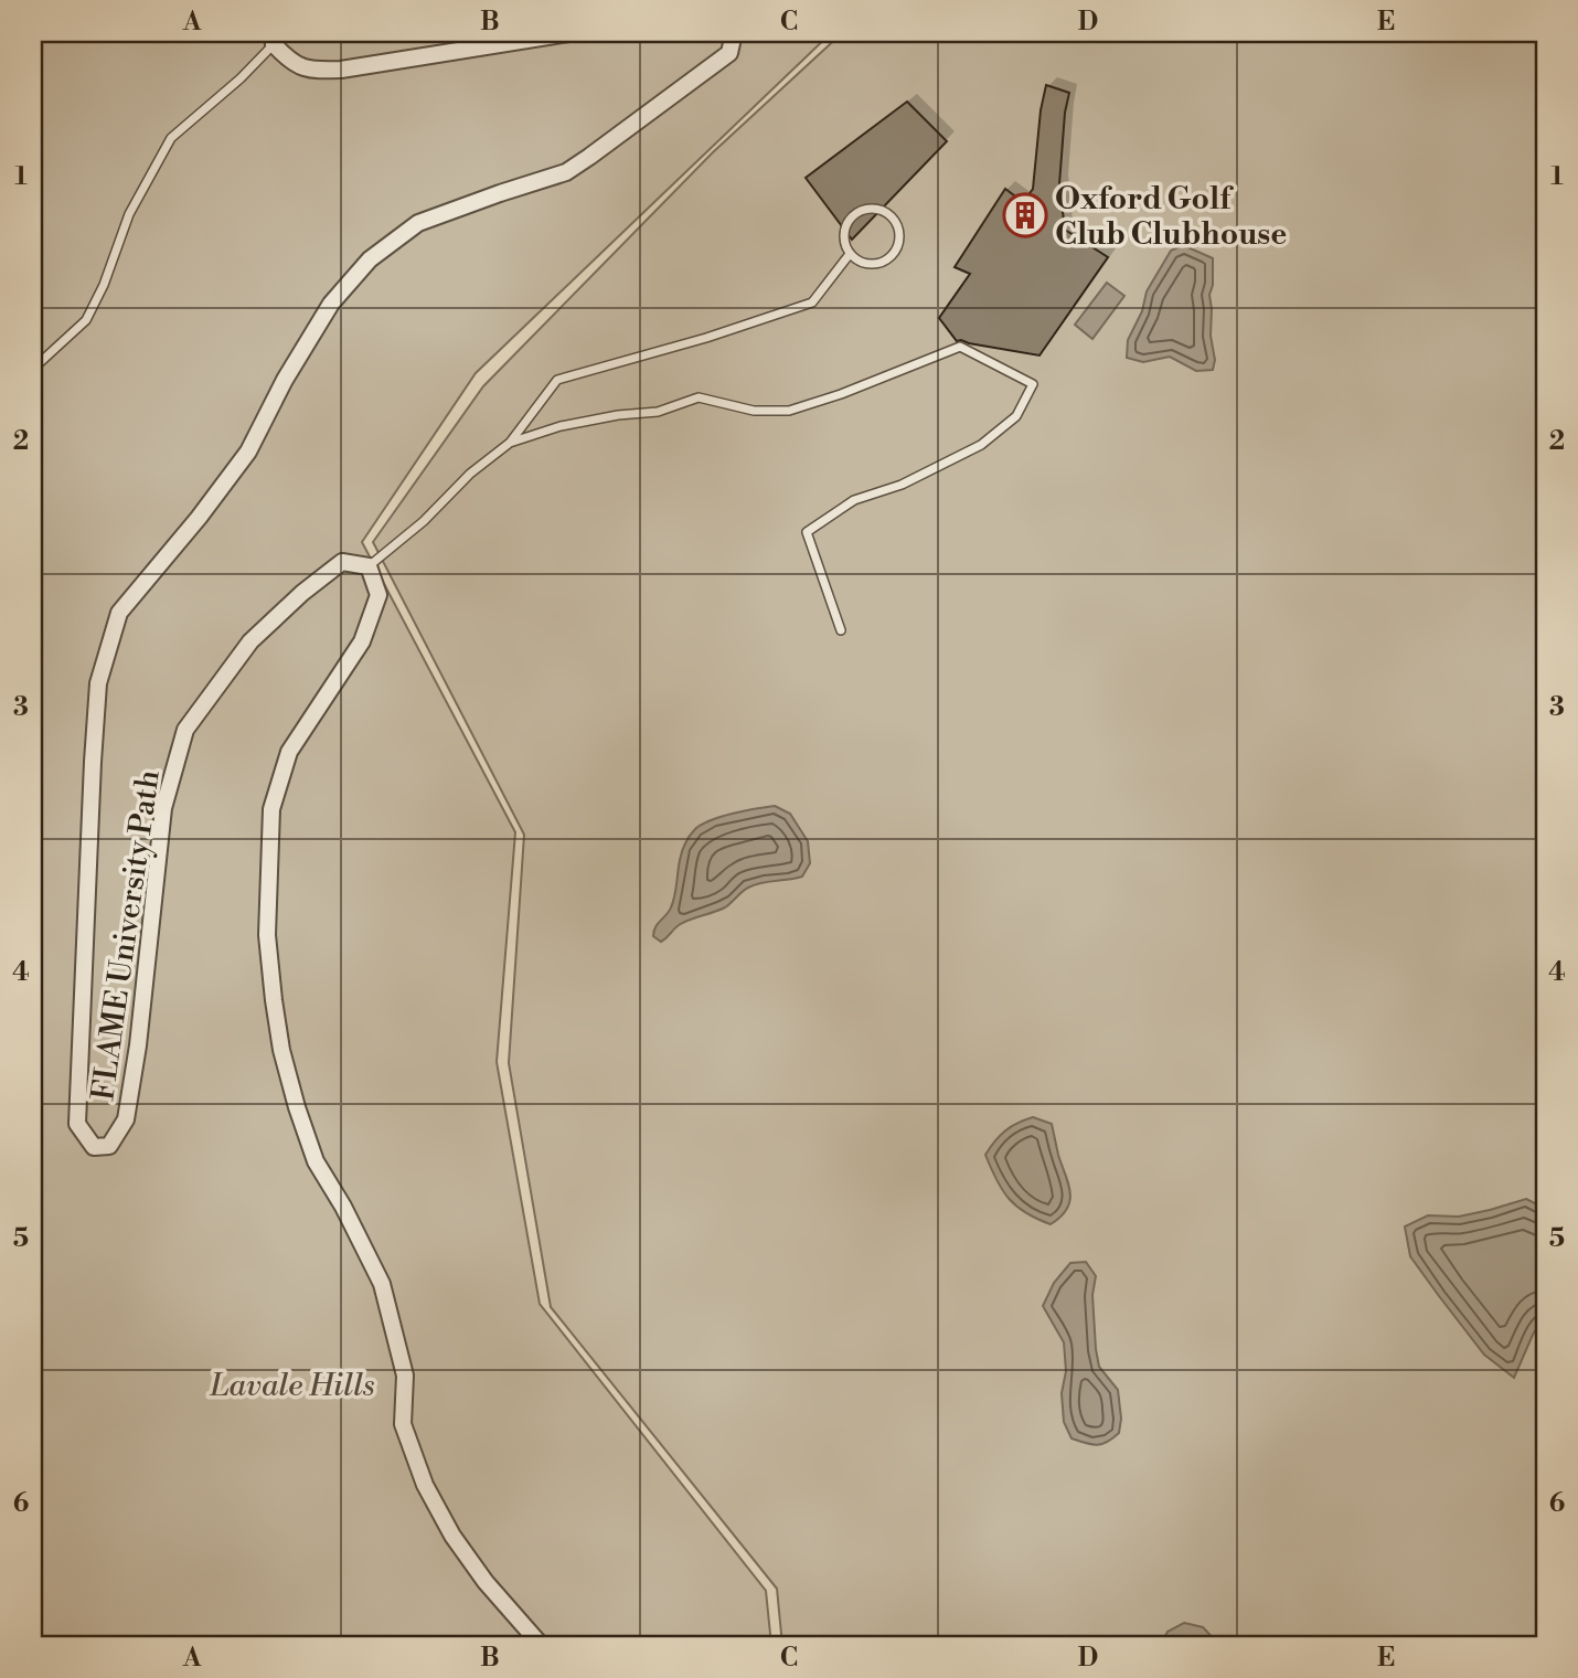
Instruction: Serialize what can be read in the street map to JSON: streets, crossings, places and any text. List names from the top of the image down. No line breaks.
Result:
{"streets":{"street":["FLAME University Path"]},"parks":["Lavale Hills"],"places":{"building":["Oxford Golf Club Clubhouse"]},"grid":{"columns":["A","B","C","D","E"],"rows":["1","2","3","4","5","6"]}}
